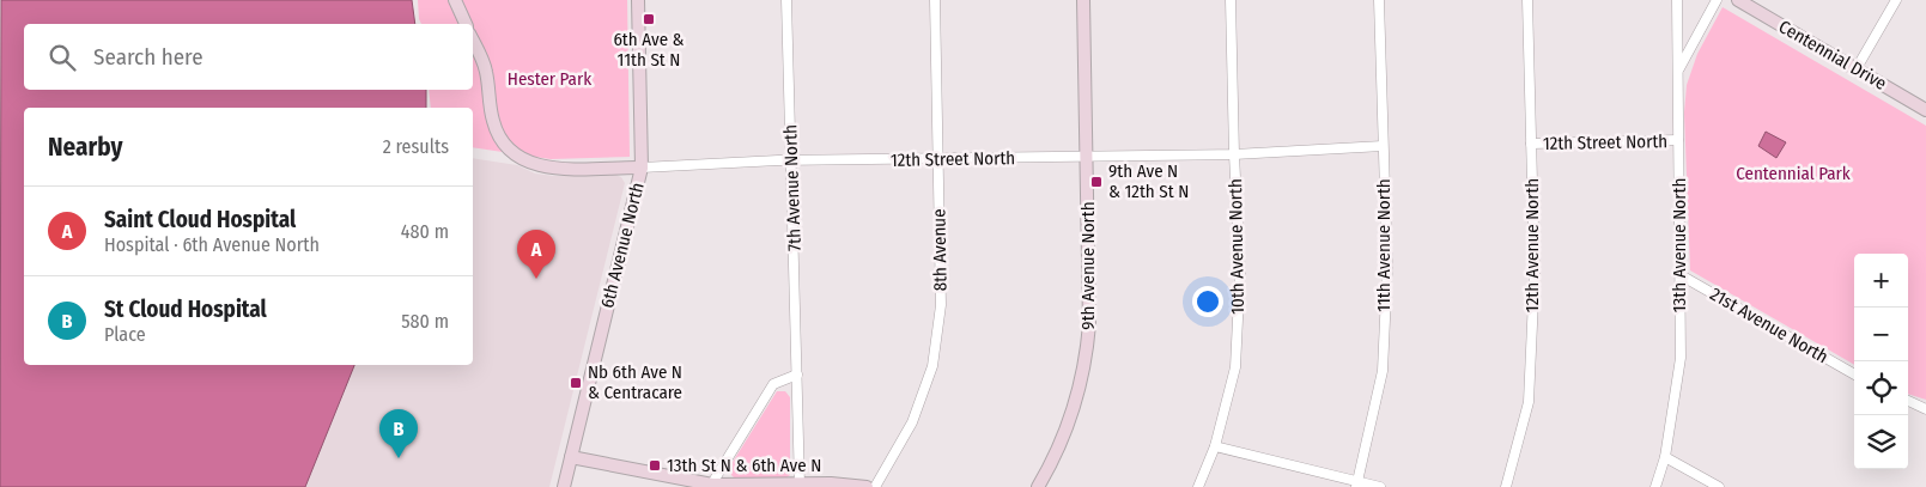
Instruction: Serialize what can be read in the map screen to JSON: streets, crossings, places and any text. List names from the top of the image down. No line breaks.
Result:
{"streets":{"street":["Centennial Drive","12th Street North","7th Avenue North","6th Avenue North","11th Avenue North","12th Avenue North","13th Avenue North","10th Avenue North","8th Avenue","9th Avenue North","21st Avenue North"]},"crossings":[["12th Street North","7th Avenue North"],["12th Street North","6th Avenue North"],["12th Street North","11th Avenue North"],["12th Street North","12th Avenue North"],["12th Street North","13th Avenue North"],["12th Street North","10th Avenue North"],["12th Street North","8th Avenue"],["12th Street North","9th Avenue North"],["13th Avenue North","21st Avenue North"]],"parks":["Hester Park","Centennial Park"],"places":{"transit":["6th Ave & 11th St N","9th Ave N & 12th St N","Nb 6th Ave N & Centracare","13th St N & 6th Ave N"]},"page":{"search":"Search here","heading":["Nearby","2 results"],"list":[{"mark":"A","name":"Saint Cloud Hospital","note":"Hospital · 6th Avenue North","value":"480 m"},{"mark":"B","name":"St Cloud Hospital","note":"Place","value":"580 m"}],"pins":["A","B"],"map_buttons":["+","−"]}}
